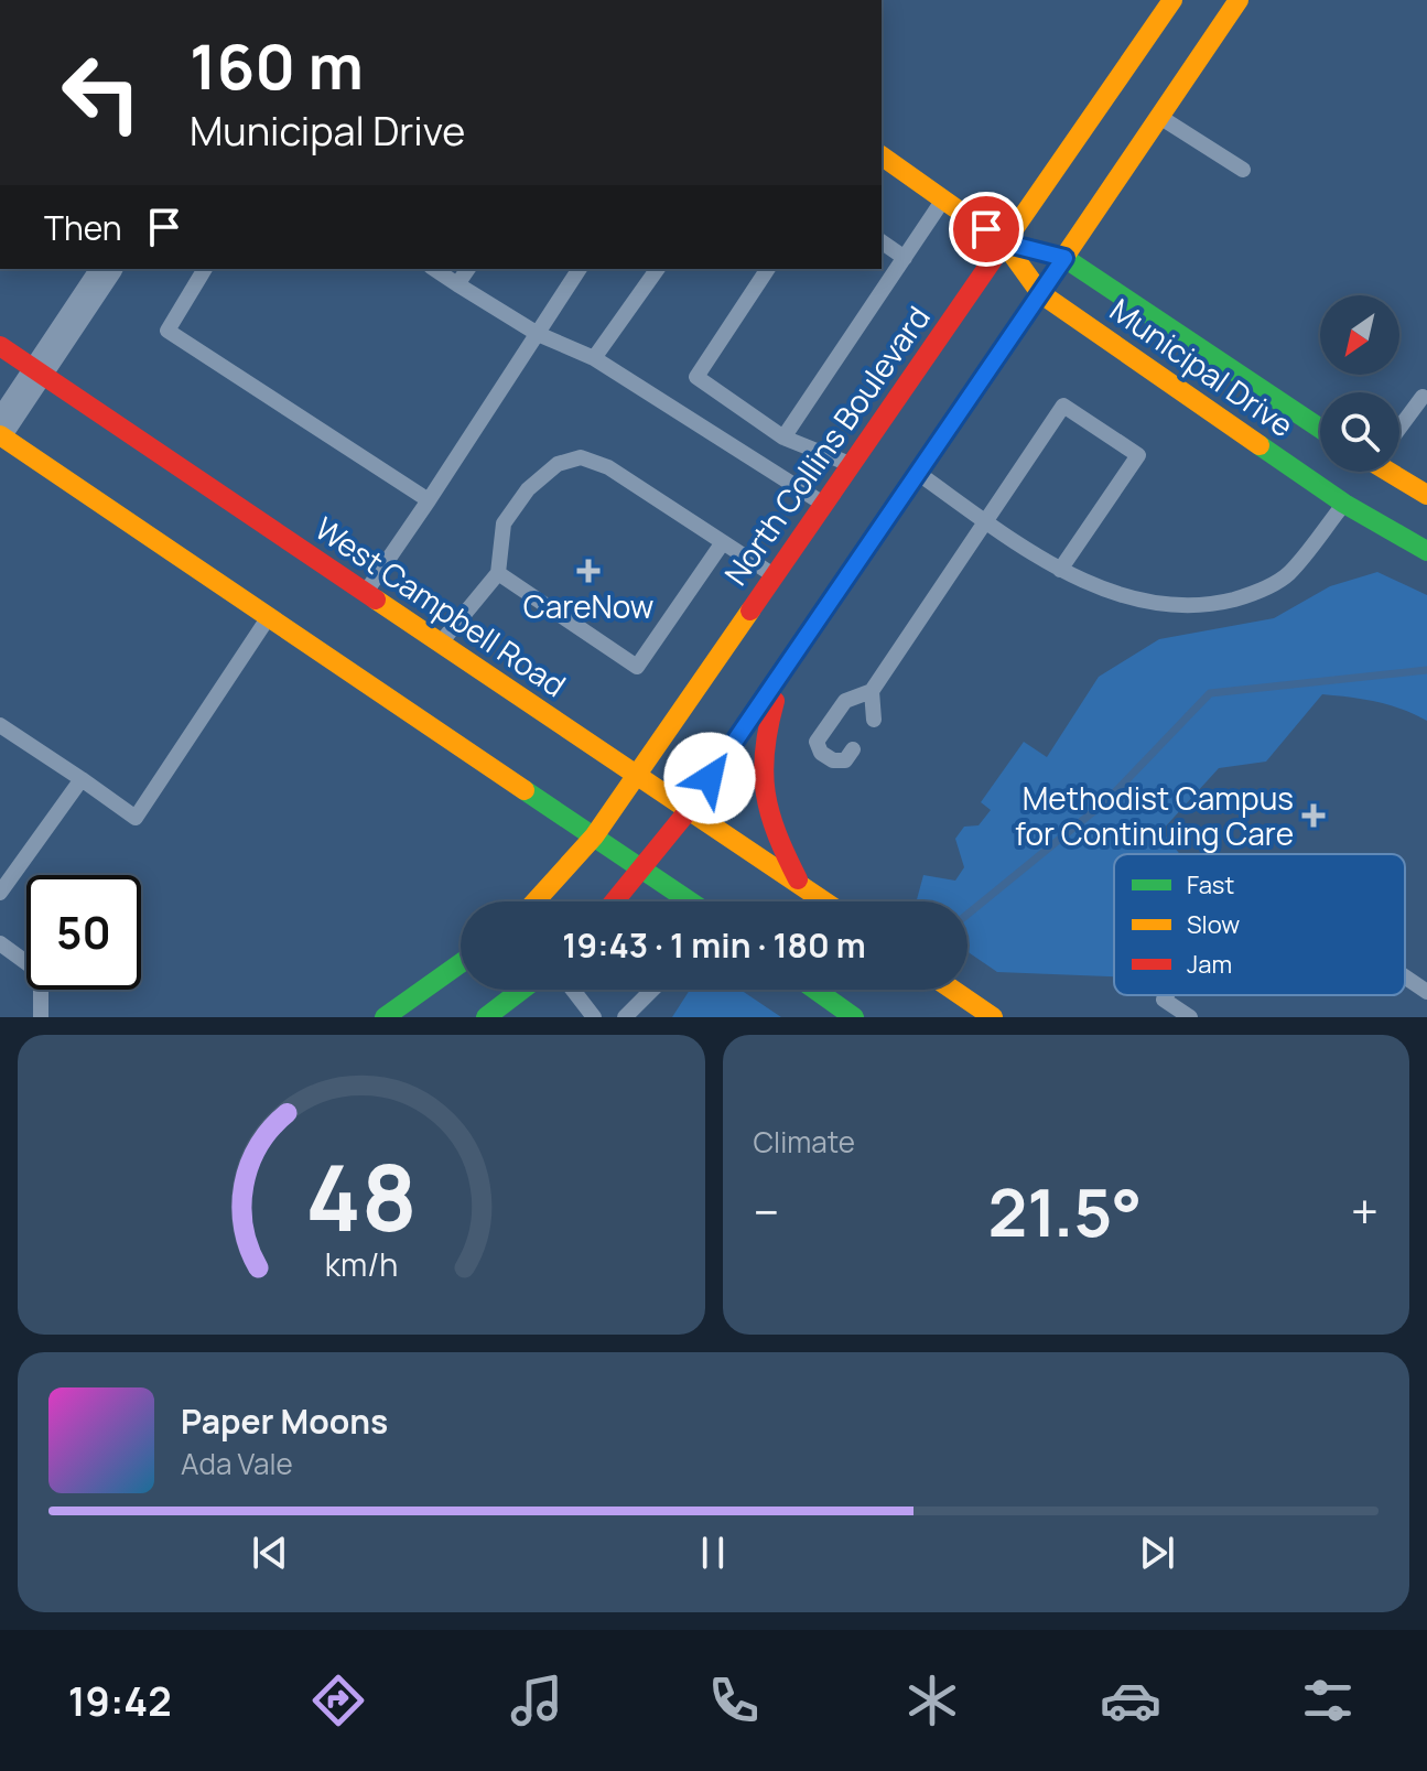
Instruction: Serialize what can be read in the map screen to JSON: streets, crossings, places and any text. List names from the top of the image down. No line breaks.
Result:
{"streets":{"main road":["Municipal Drive","North Collins Boulevard","West Campbell Road"]},"crossings":[["Municipal Drive","North Collins Boulevard"],["North Collins Boulevard","West Campbell Road"]],"places":{"health":["CareNow","Methodist Campus for Continuing Care"]},"legend":["Fast","Slow","Jam"],"north":"bottom left","page":{"turn":["160 m","Municipal Drive"],"then":"Then","limit":"50","trip":"19:43 · 1 min · 180 m","tile":"Climate","heat":["−","21.5°","+"],"song":["Paper Moons","Ada Vale"],"tabs":"19:42","gauge":["48","km/h"]}}
